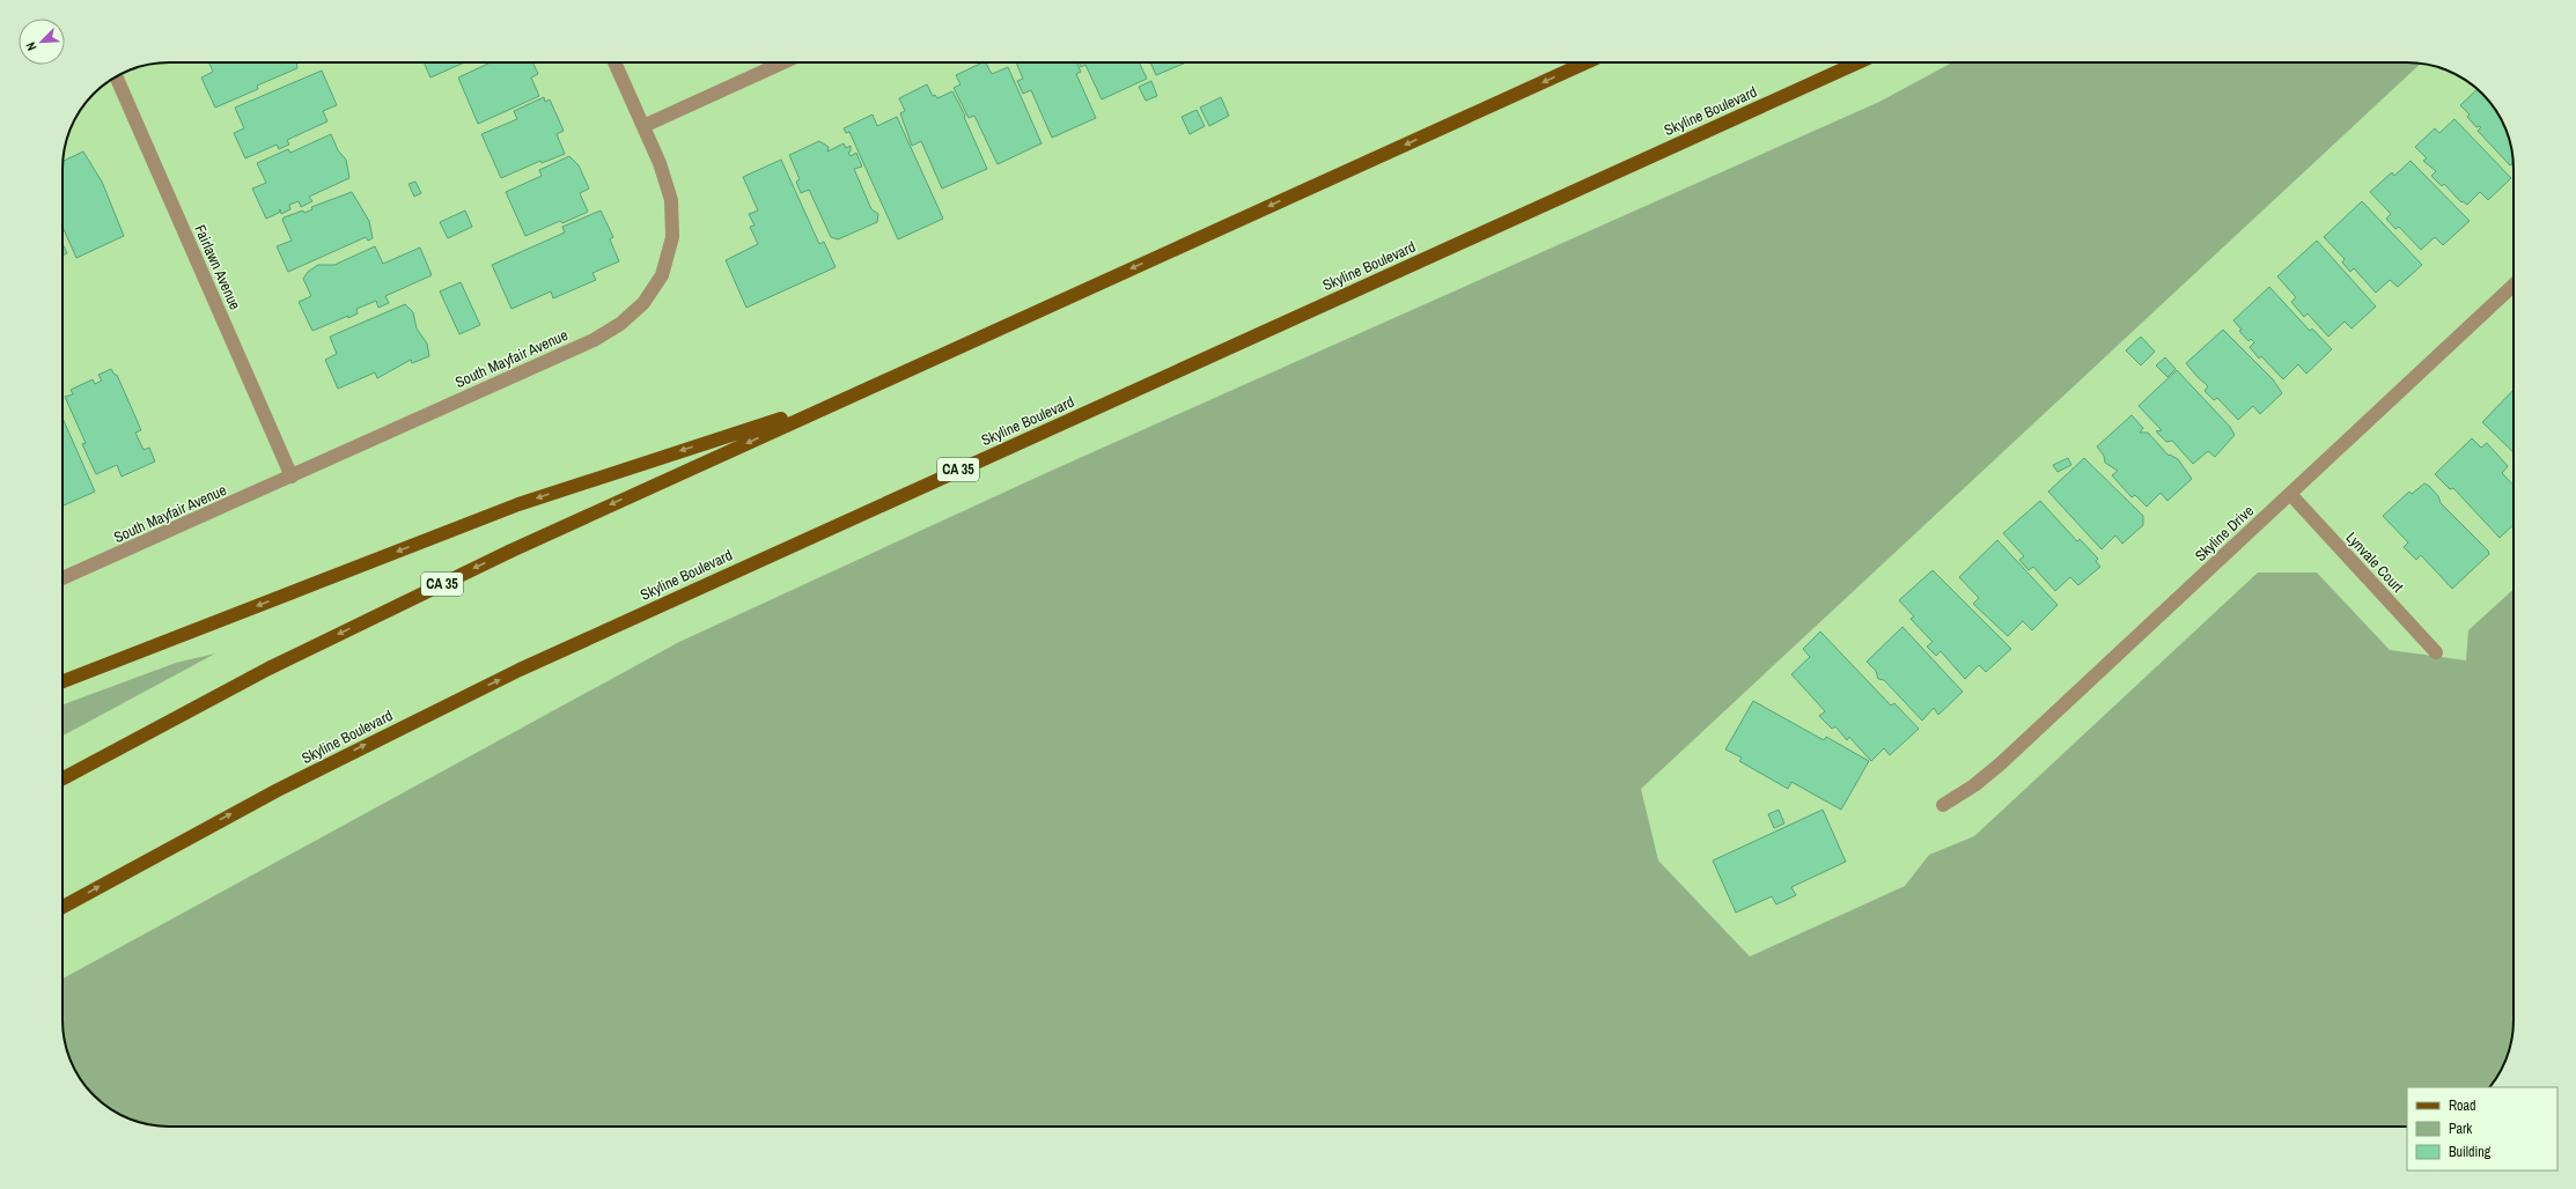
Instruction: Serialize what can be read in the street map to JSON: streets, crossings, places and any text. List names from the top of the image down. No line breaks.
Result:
{"streets":{"main road":["Skyline Boulevard","CA 35"],"street":["Fairlawn Avenue","South Mayfair Avenue","Skyline Drive","Lynvale Court"]},"crossings":[["Fairlawn Avenue","South Mayfair Avenue"],["Skyline Drive","Lynvale Court"]],"legend":["Road","Park","Building"],"north":"bottom left"}
